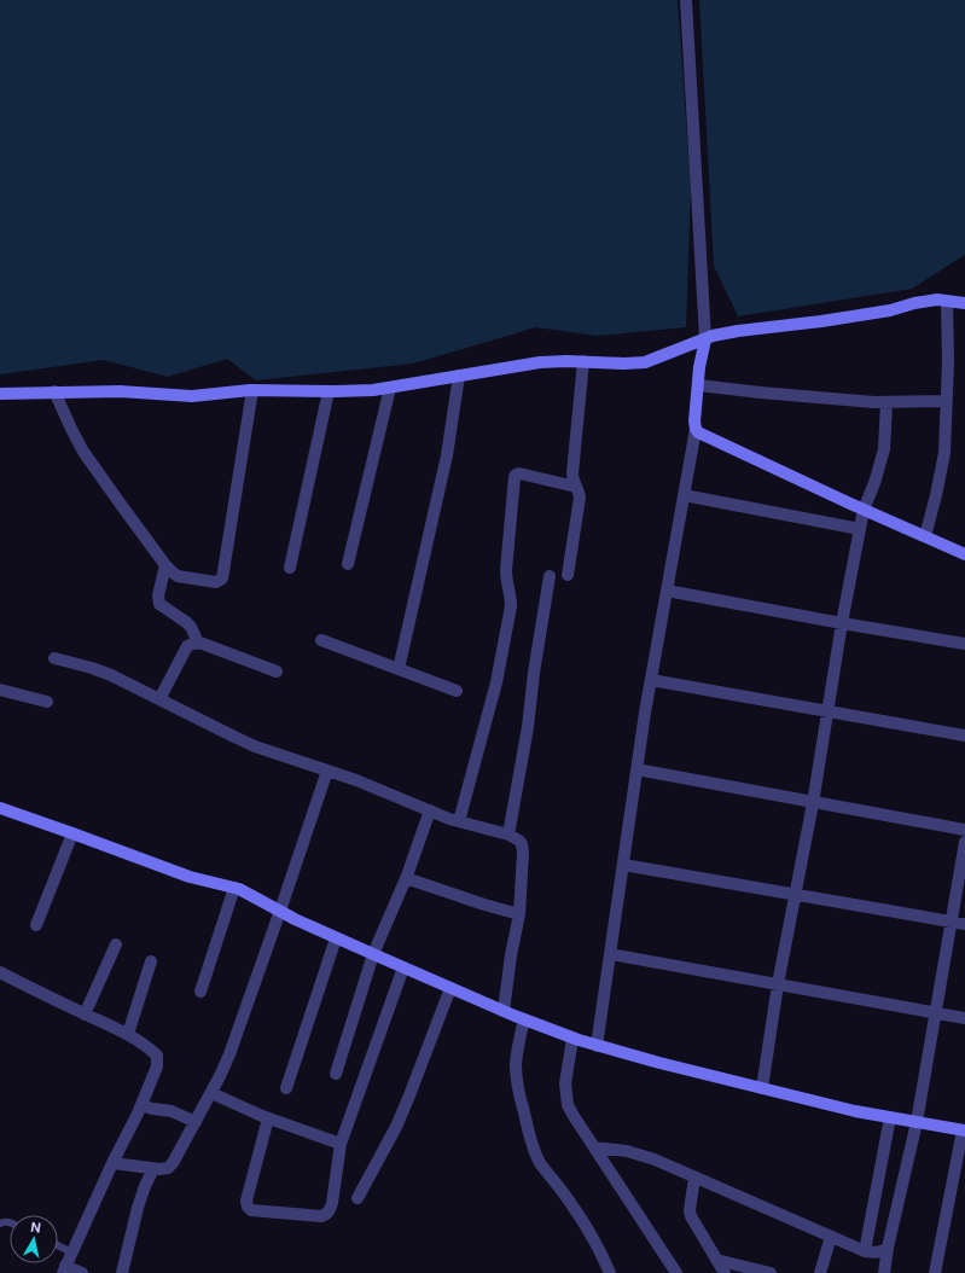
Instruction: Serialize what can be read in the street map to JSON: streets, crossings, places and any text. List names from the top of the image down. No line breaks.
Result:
{"north":"top"}
